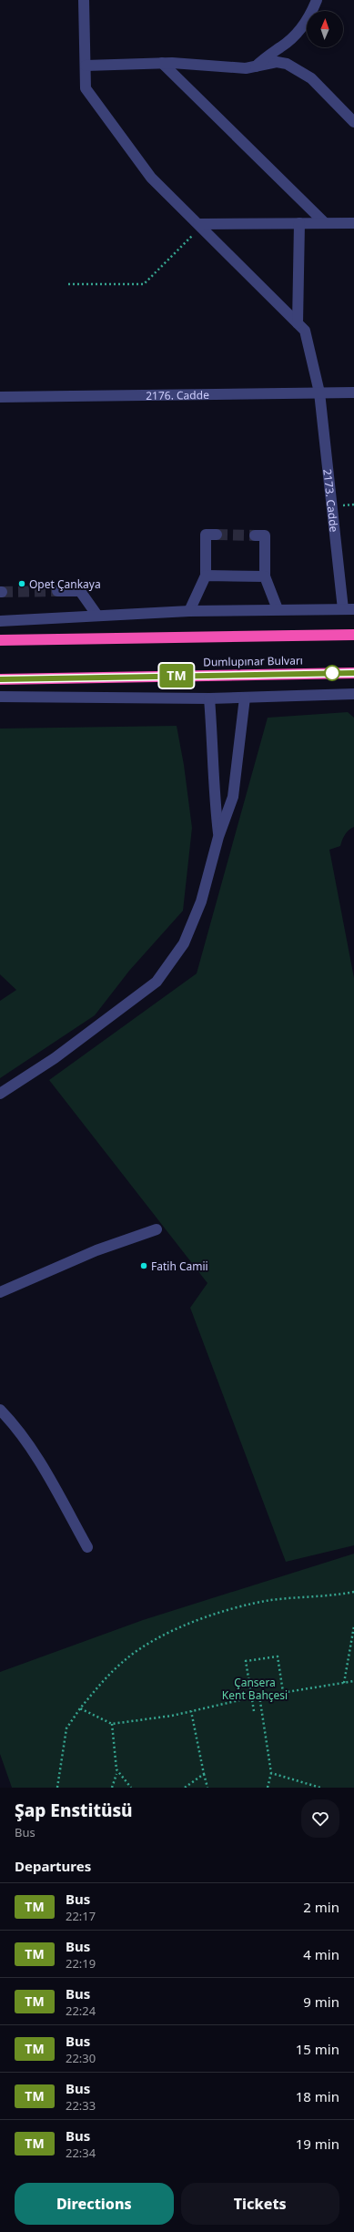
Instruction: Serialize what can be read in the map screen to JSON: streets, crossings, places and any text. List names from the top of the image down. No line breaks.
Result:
{"streets":{"highway":["Dumlupınar Bulvarı"],"street":["2176. Cadde","2173. Cadde"]},"crossings":[["2176. Cadde","2173. Cadde"]],"parks":["Çansera Kent Bahçesi"],"places":["Opet Çankaya","Fatih Camii"],"lines":["bus line TM"],"north":"top","page":{"on_map":"TM","heading":[["Şap Enstitüsü","Bus"],"Departures"],"list":[{"mark":"TM","name":"Bus","note":"22:17","value":"2 min"},{"mark":"TM","name":"Bus","note":"22:19","value":"4 min"},{"mark":"TM","name":"Bus","note":"22:24","value":"9 min"},{"mark":"TM","name":"Bus","note":"22:30","value":"15 min"},{"mark":"TM","name":"Bus","note":"22:33","value":"18 min"},{"mark":"TM","name":"Bus","note":"22:34","value":"19 min"}],"buttons":["Directions","Tickets"]}}
